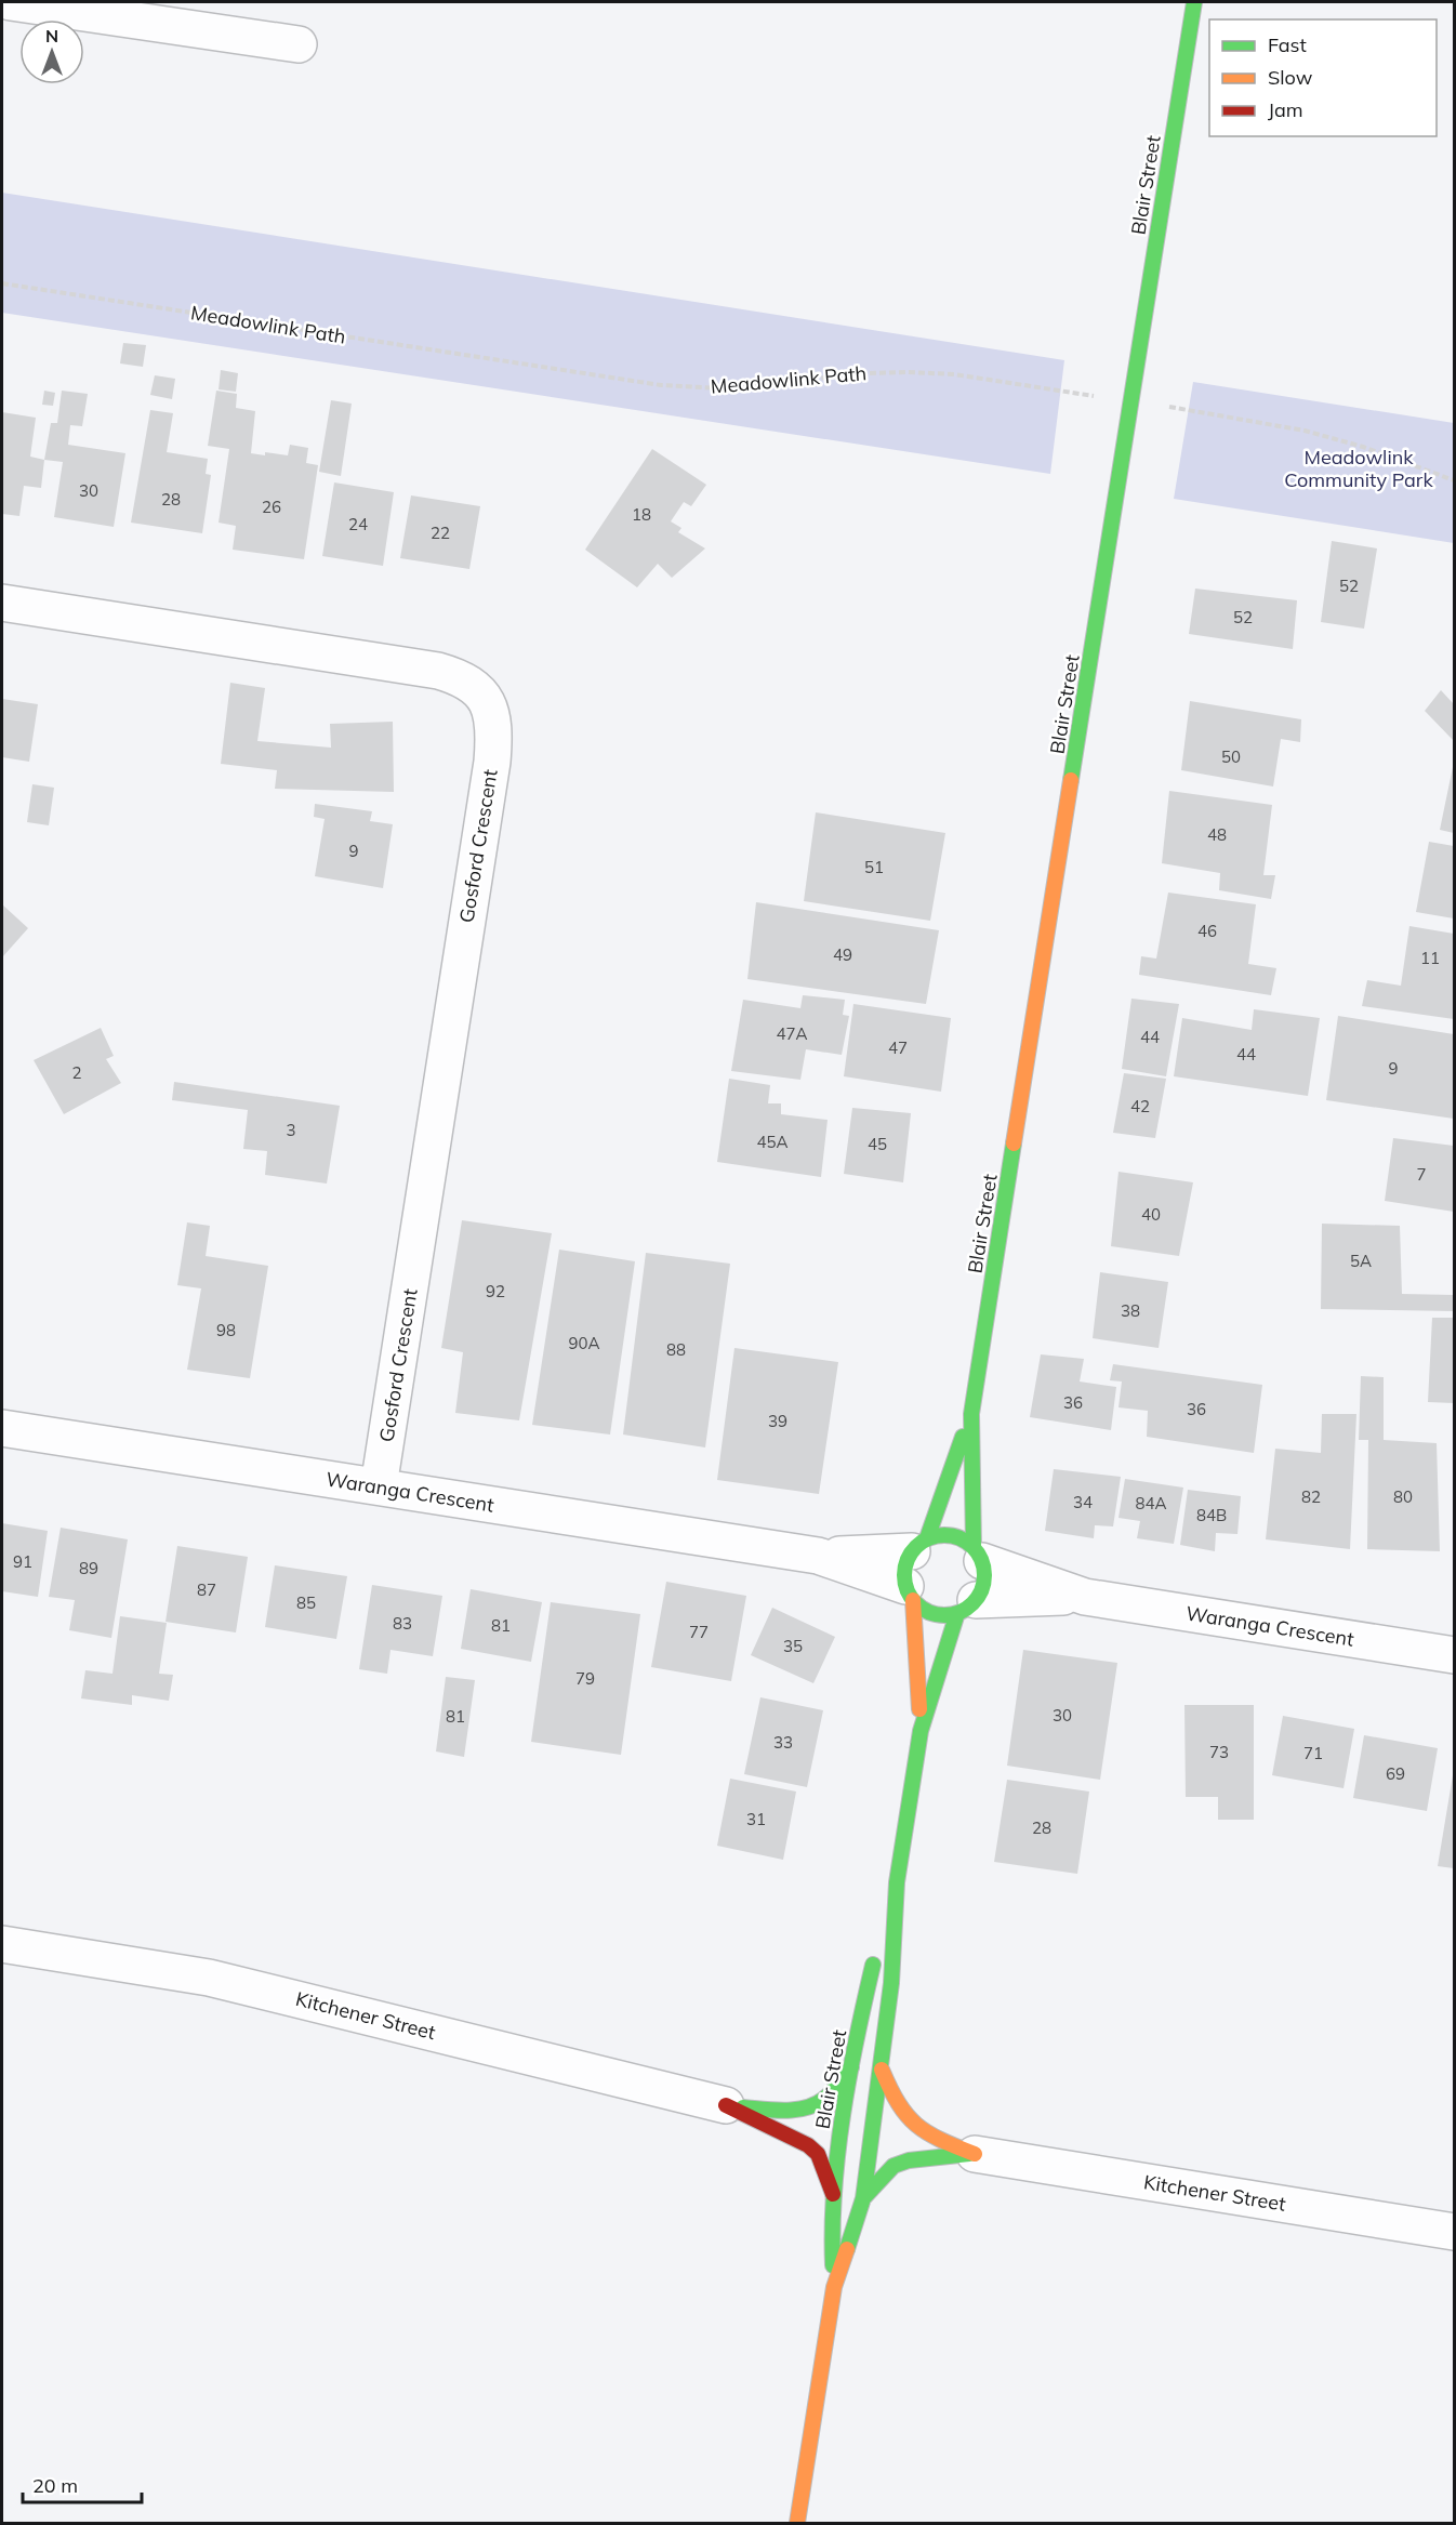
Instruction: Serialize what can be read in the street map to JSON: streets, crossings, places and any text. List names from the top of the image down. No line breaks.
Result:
{"streets":{"street":["Blair Street","Gosford Crescent","Waranga Crescent","Kitchener Street"],"path":["Meadowlink Path"]},"crossings":[["Blair Street","Meadowlink Path"],["Blair Street","Waranga Crescent"],["Gosford Crescent","Waranga Crescent"]],"parks":["Meadowlink Community Park"],"house_numbers":["30","28","26","18","24","22","52","52","50","48","9","51","46","49","11","47A","44","47","44","9","2","42","3","45A","45","7","40","5A","92","38","98","90A","88","36","36","39","82","80","34","84A","84B","91","89","87","85","83","81","77","35","79","30","81","33","73","71","69","31","28"],"legend":["Fast","Slow","Jam"],"scale_bar":"20 m","north":"top"}
